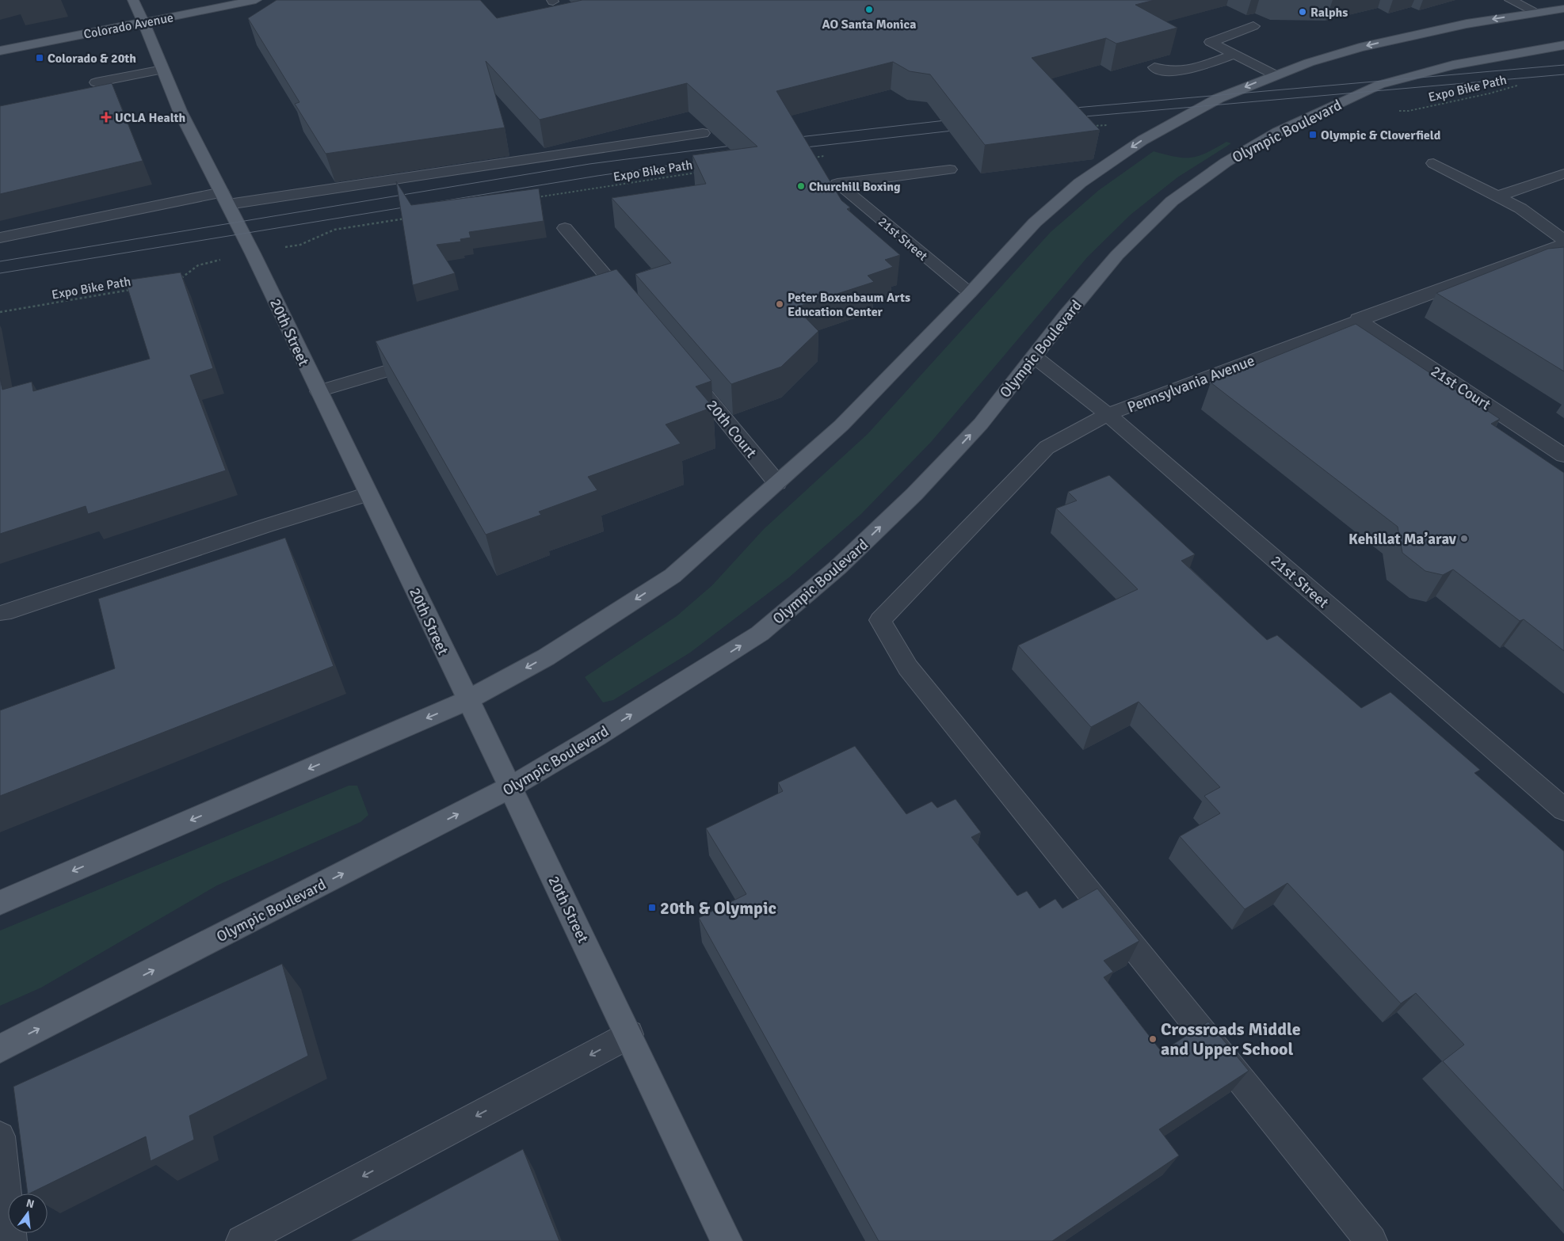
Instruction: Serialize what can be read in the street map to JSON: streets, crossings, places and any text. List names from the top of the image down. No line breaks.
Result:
{"streets":{"main road":["Colorado Avenue","Olympic Boulevard","20th Street"],"street":["21st Street","Pennsylvania Avenue","21st Court","20th Court"],"path":["Expo Bike Path"]},"crossings":[["Colorado Avenue","20th Street"],["Olympic Boulevard","21st Street"],["Olympic Boulevard","20th Street"],["21st Street","Pennsylvania Avenue"],["Pennsylvania Avenue","21st Court"]],"places":{"other":["AO Santa Monica","Ralphs","Churchill Boxing","Peter Boxenbaum Arts Education Center","Kehillat Ma’arav","Crossroads Middle and Upper School"],"transit":["Colorado & 20th","Olympic & Cloverfield","20th & Olympic"],"health":["UCLA Health"]},"north":"top"}
